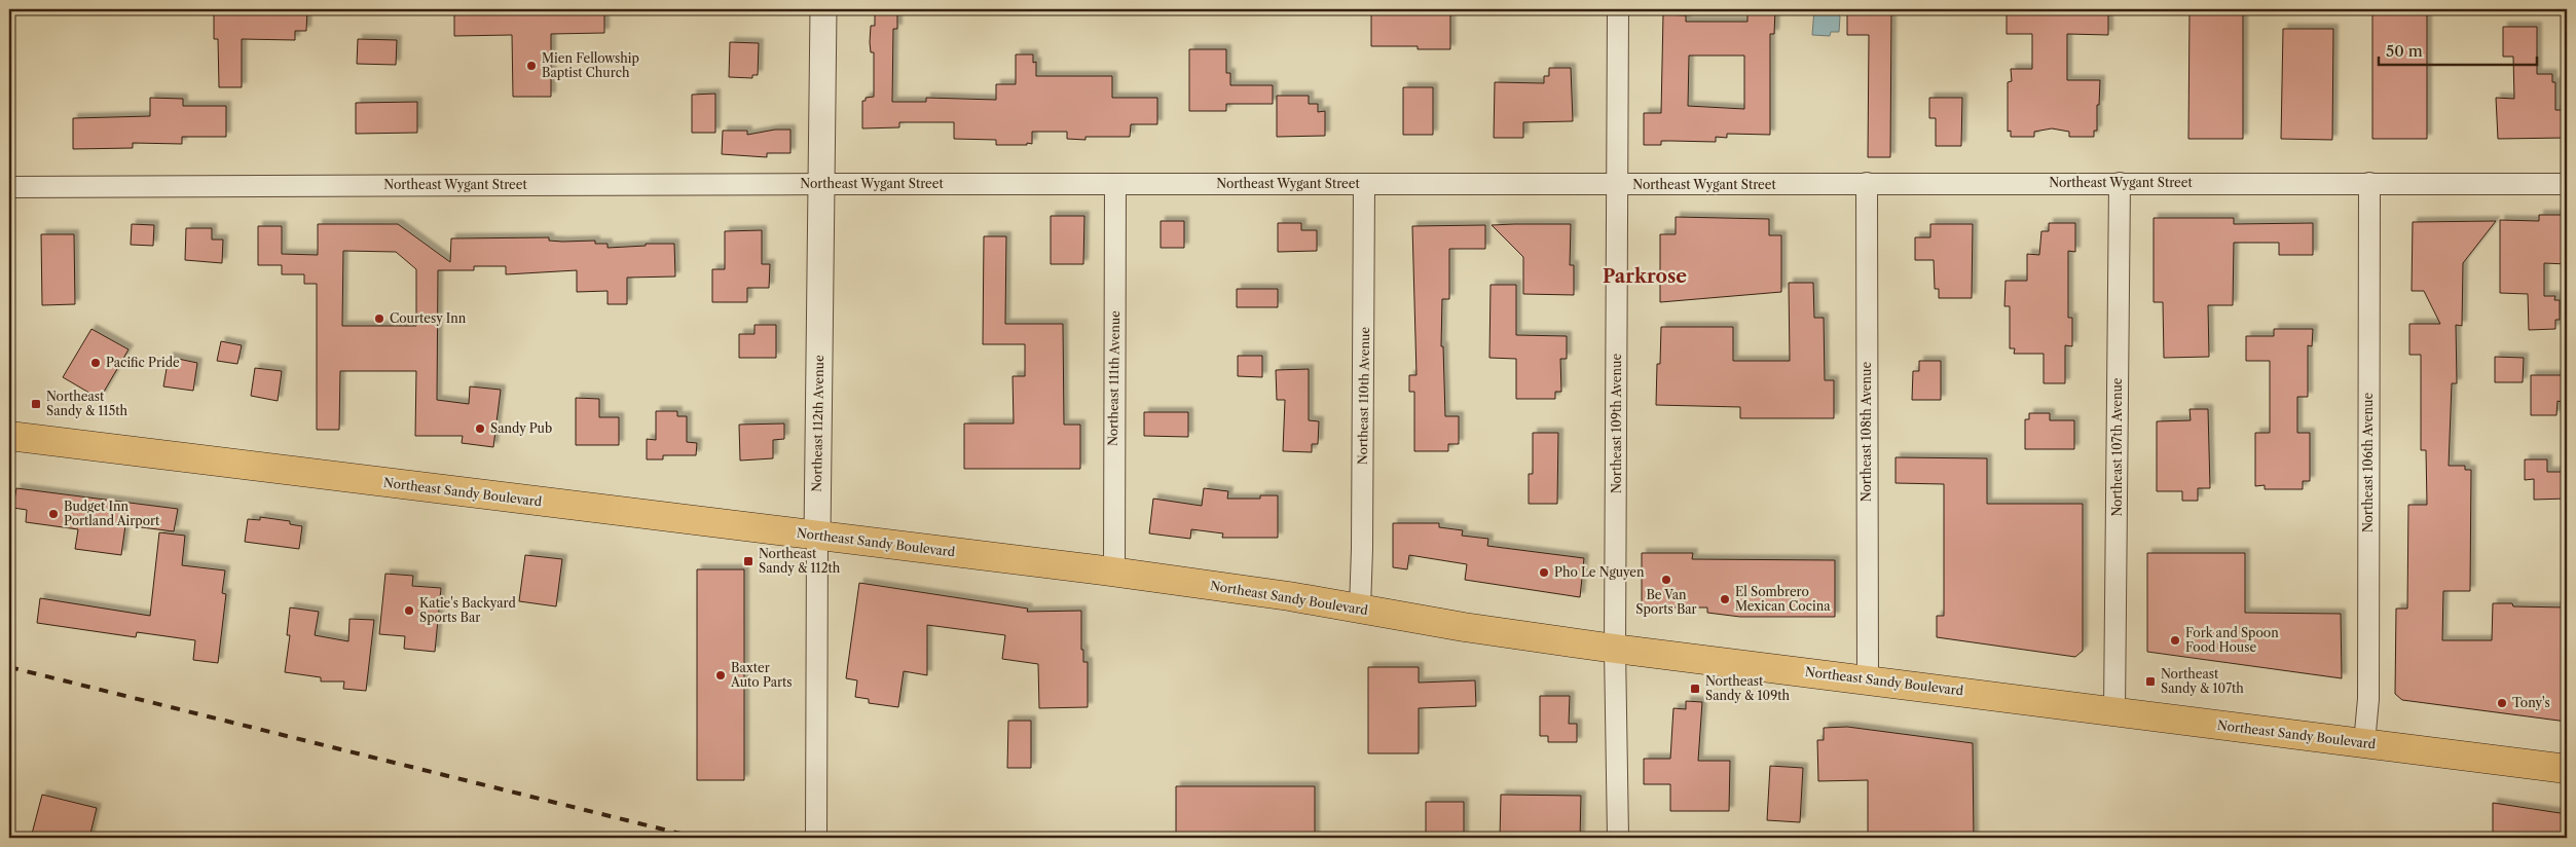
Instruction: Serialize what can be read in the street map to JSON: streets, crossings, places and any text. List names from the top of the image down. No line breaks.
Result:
{"streets":{"main road":["Northeast Sandy Boulevard"],"street":["Northeast Wygant Street","Northeast 111th Avenue","Northeast 110th Avenue","Northeast 112th Avenue","Northeast 109th Avenue","Northeast 108th Avenue","Northeast 107th Avenue","Northeast 106th Avenue"]},"crossings":[["Northeast Wygant Street","Northeast 111th Avenue"],["Northeast Wygant Street","Northeast 110th Avenue"],["Northeast Wygant Street","Northeast 112th Avenue"],["Northeast Wygant Street","Northeast 109th Avenue"],["Northeast Wygant Street","Northeast 108th Avenue"],["Northeast Wygant Street","Northeast 107th Avenue"],["Northeast Wygant Street","Northeast 106th Avenue"],["Northeast 111th Avenue","Northeast Sandy Boulevard"],["Northeast 110th Avenue","Northeast Sandy Boulevard"],["Northeast 112th Avenue","Northeast Sandy Boulevard"],["Northeast 109th Avenue","Northeast Sandy Boulevard"],["Northeast 108th Avenue","Northeast Sandy Boulevard"],["Northeast 107th Avenue","Northeast Sandy Boulevard"],["Northeast 106th Avenue","Northeast Sandy Boulevard"]],"districts":["Parkrose"],"places":{"other":["Mien Fellowship Baptist Church","Courtesy Inn","Pacific Pride","Sandy Pub","Budget Inn Portland Airport","Pho Le Nguyen","Be Van Sports Bar","El Sombrero Mexican Cocina","Katie's Backyard Sports Bar","Fork and Spoon Food House","Baxter Auto Parts","Tony's"],"transit":["Northeast Sandy & 115th","Northeast Sandy & 112th","Northeast Sandy & 107th","Northeast Sandy & 109th"]},"scale_bar":"50 m"}
